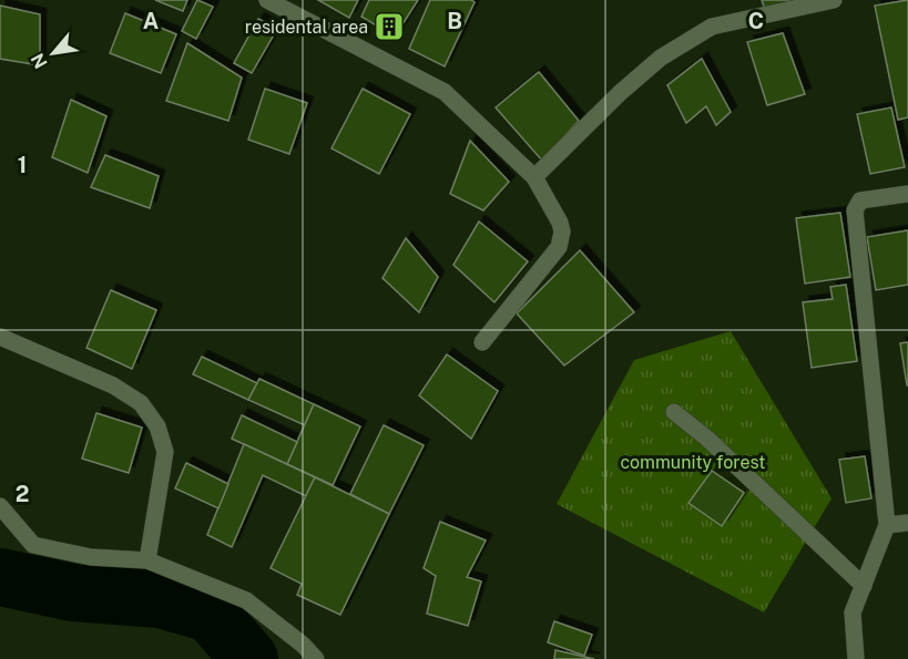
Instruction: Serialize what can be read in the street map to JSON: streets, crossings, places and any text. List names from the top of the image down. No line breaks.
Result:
{"parks":["community forest"],"places":{"building":["residental area"]},"north":"bottom left","grid":{"columns":["A","B","C"],"rows":["1","2"]}}
